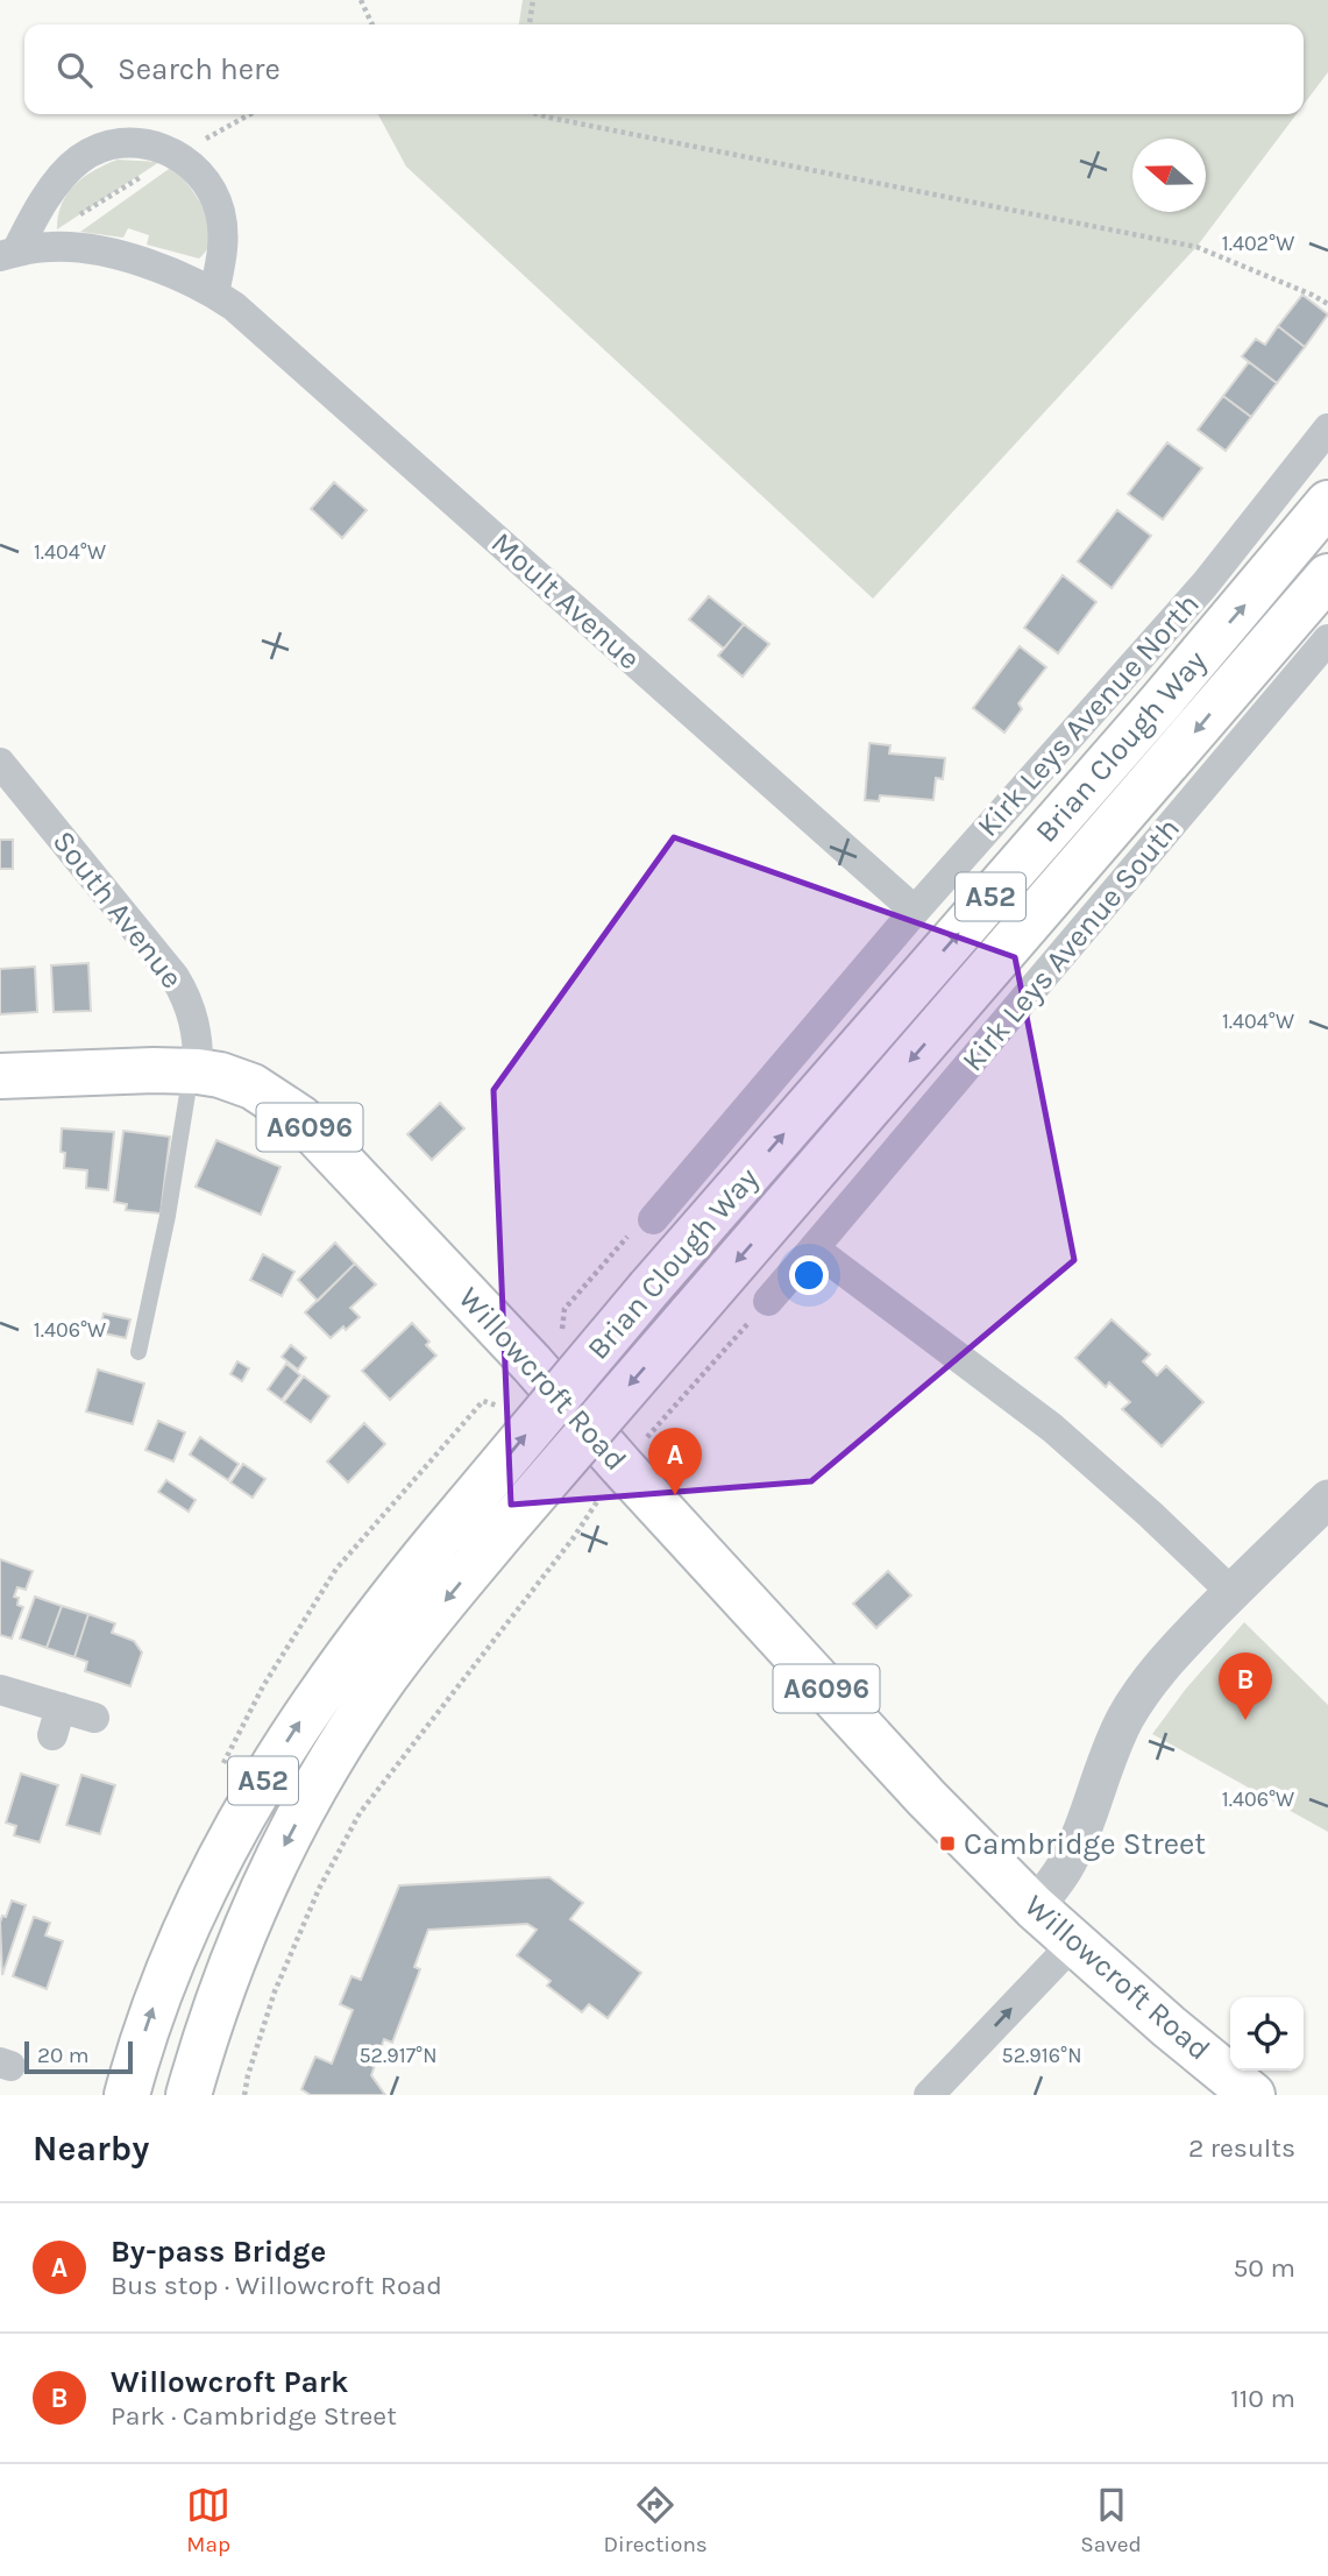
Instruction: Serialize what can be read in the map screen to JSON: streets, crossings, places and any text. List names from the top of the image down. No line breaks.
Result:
{"streets":{"main road":["Brian Clough Way","A52","A6096","Willowcroft Road"],"street":["Moult Avenue","Kirk Leys Avenue North","South Avenue","Kirk Leys Avenue South"]},"crossings":[["Moult Avenue","Kirk Leys Avenue North"],["South Avenue","Willowcroft Road"]],"places":{"transit":["Cambridge Street"]},"scale_bar":"20 m","north":"left","page":{"search":"Search here","pins":["A","B"],"scale":"20 m","heading":["Nearby","2 results"],"list":[{"mark":"A","name":"By-pass Bridge","note":"Bus stop · Willowcroft Road","value":"50 m"},{"mark":"B","name":"Willowcroft Park","note":"Park · Cambridge Street","value":"110 m"}],"nav":["Map","Directions","Saved"]},"coordinates":["1.402°W","1.404°W","1.406°W","52.917°N","52.916°N"]}
